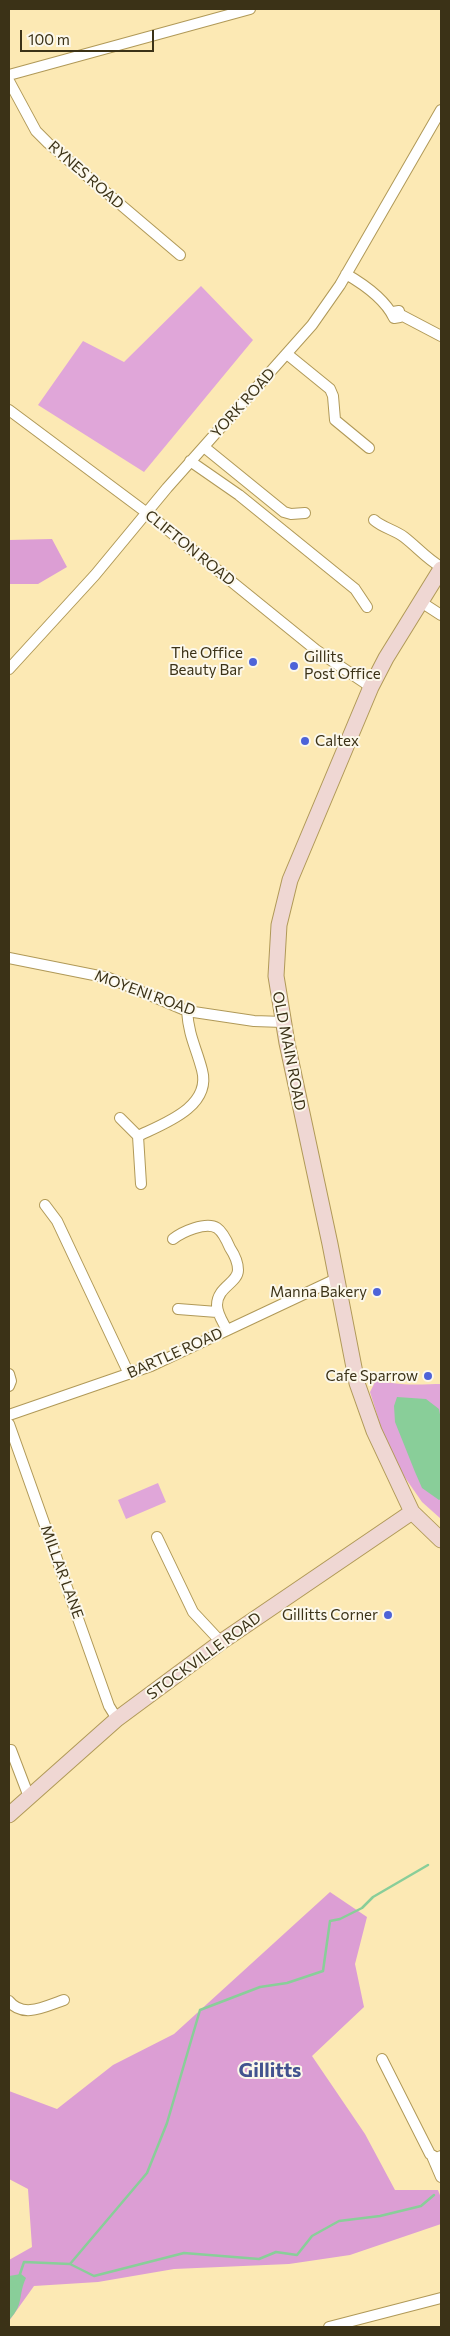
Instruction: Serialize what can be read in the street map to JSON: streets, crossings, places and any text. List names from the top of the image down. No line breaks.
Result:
{"streets":{"street":["RYNES ROAD","YORK ROAD","CLIFTON ROAD","MOYENI ROAD","OLD MAIN ROAD","BARTLE ROAD","MILLAR LANE","STOCKVILLE ROAD"]},"crossings":[["YORK ROAD","CLIFTON ROAD"],["CLIFTON ROAD","OLD MAIN ROAD"],["MOYENI ROAD","OLD MAIN ROAD"],["OLD MAIN ROAD","BARTLE ROAD"],["OLD MAIN ROAD","STOCKVILLE ROAD"],["MILLAR LANE","STOCKVILLE ROAD"]],"districts":["Gillitts"],"places":["The Office Beauty Bar","Gillits Post Office","Caltex","Manna Bakery","Cafe Sparrow","Gillitts Corner"],"scale_bar":"100 m"}
